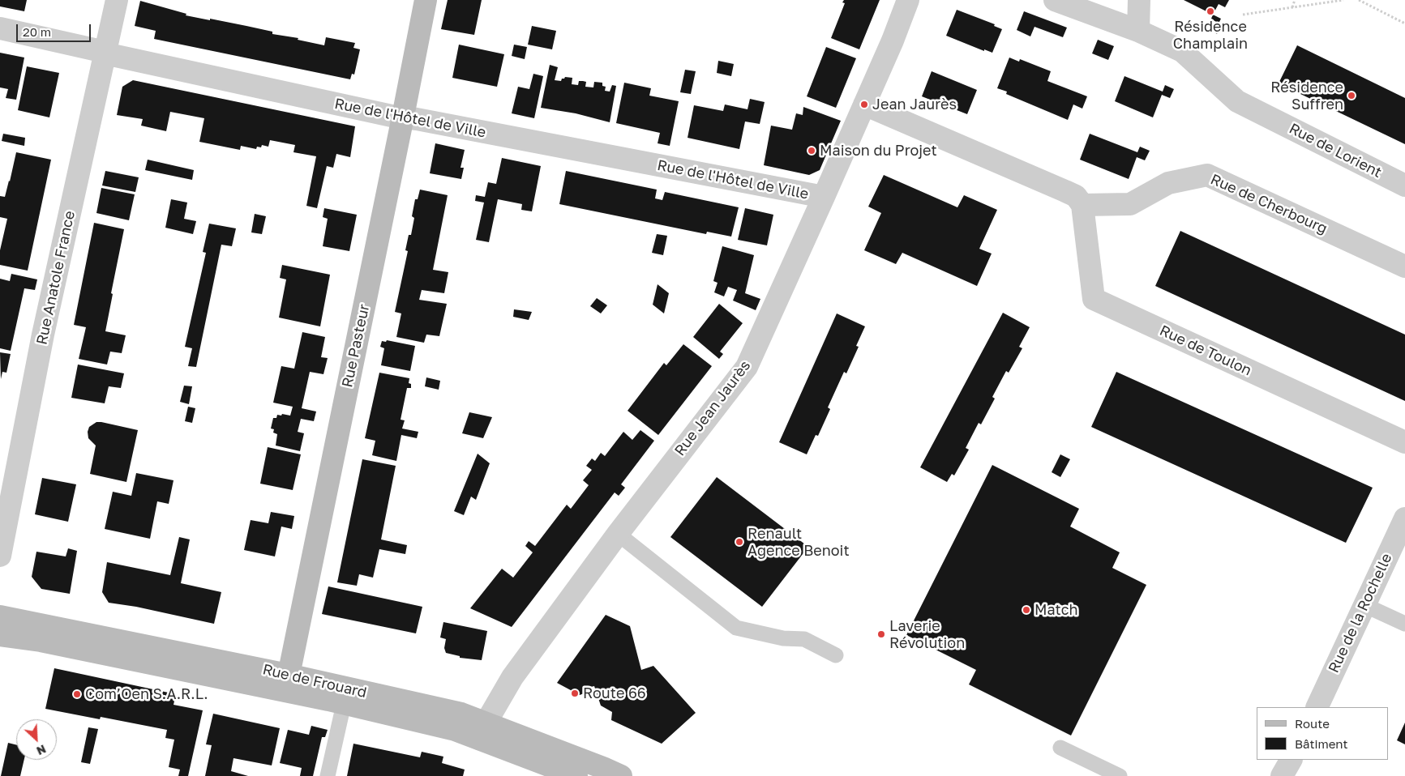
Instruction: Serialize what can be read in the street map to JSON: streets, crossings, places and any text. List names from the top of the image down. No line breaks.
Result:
{"streets":{"main road":["Rue Pasteur","Rue de Frouard"],"street":["Rue de l'Hôtel de Ville","Rue de Lorient","Rue de Cherbourg","Rue Anatole France","Rue de Toulon","Rue Jean Jaurès","Rue de la Rochelle"]},"crossings":[["Rue de l'Hôtel de Ville","Rue Anatole France"],["Rue de l'Hôtel de Ville","Rue Pasteur"],["Rue de l'Hôtel de Ville","Rue Jean Jaurès"],["Rue de Cherbourg","Rue de Toulon"],["Rue Pasteur","Rue de Frouard"],["Rue Jean Jaurès","Rue de Frouard"]],"places":["Résidence Champlain","Résidence Suffren","Jean Jaurès","Maison du Projet","Renault Agence Benoit","Match","Laverie Révolution","Route 66","Com’Oen S.A.R.L."],"legend":["Route","Bâtiment"],"scale_bar":"20 m","north":"bottom right"}
